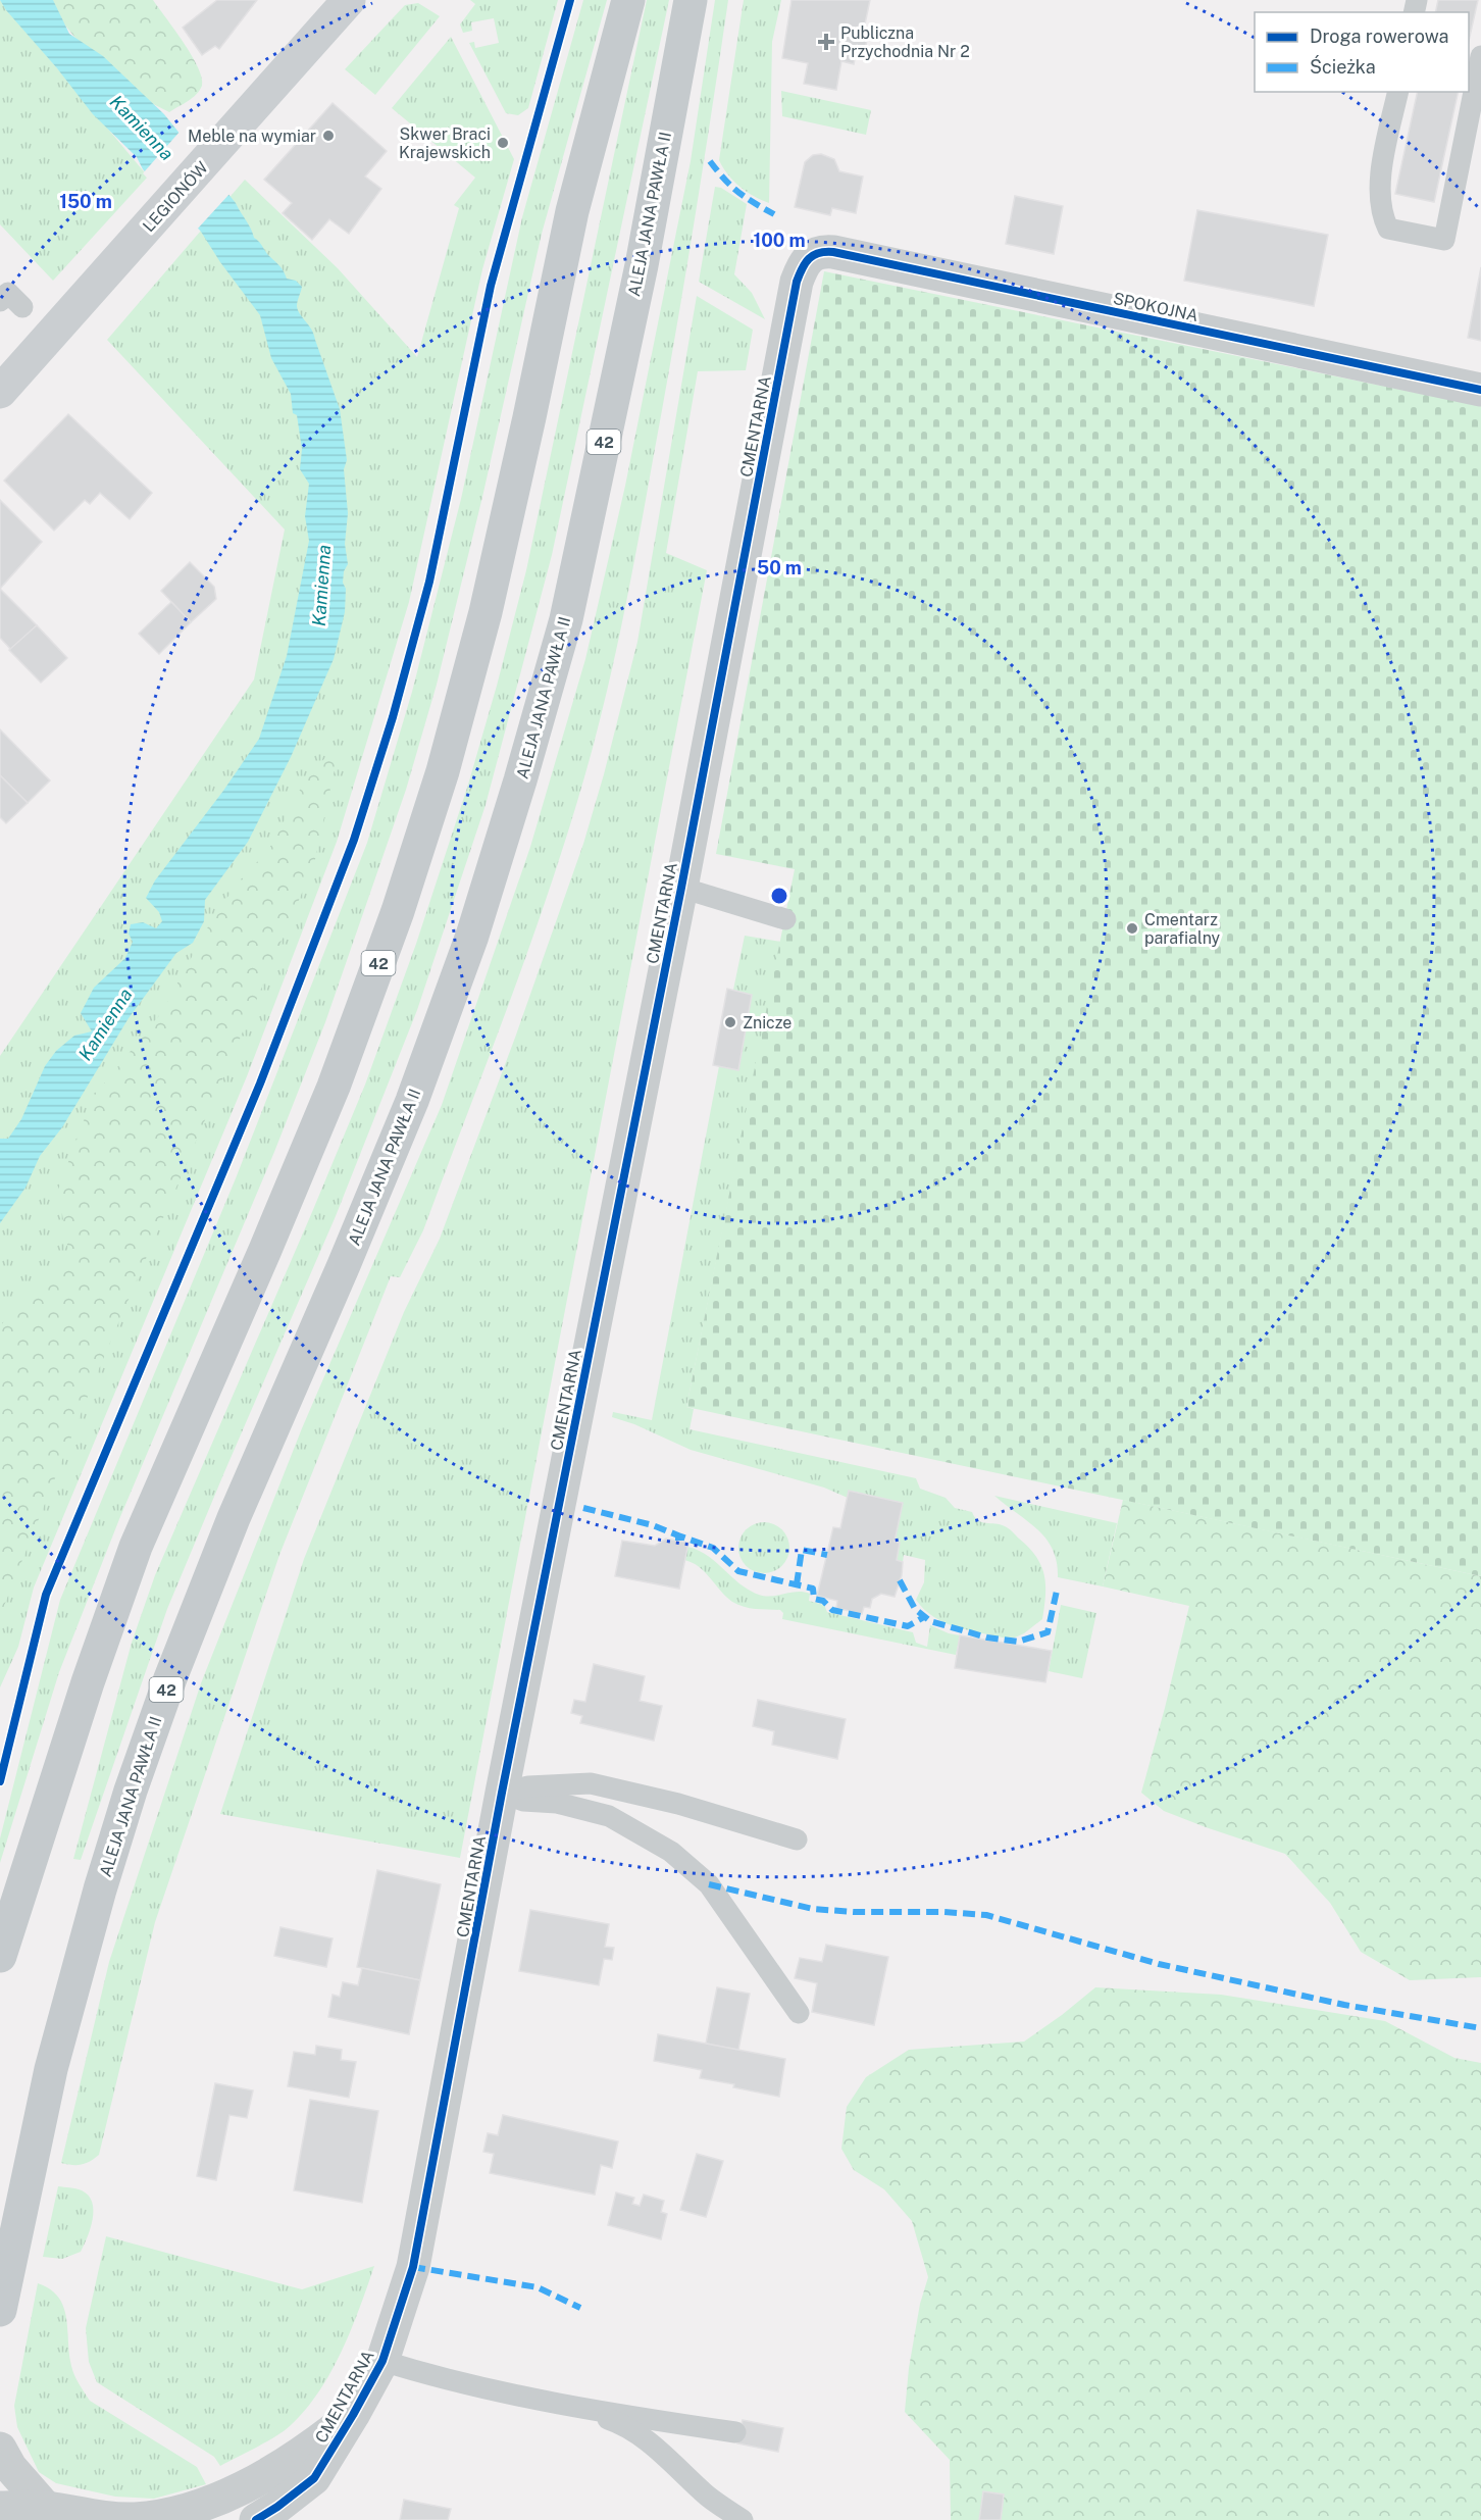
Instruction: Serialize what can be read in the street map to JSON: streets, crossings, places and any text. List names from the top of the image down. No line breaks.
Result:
{"streets":{"main road":["ALEJA JANA PAWŁA II","42"],"street":["LEGIONÓW","SPOKOJNA","CMENTARNA"]},"crossings":[["SPOKOJNA","CMENTARNA"]],"water":["Kamienna"],"places":{"health":["Publiczna Przychodnia Nr 2"],"other":["Meble na wymiar","Skwer Braci Krajewskich","Cmentarz parafialny","Znicze"]},"legend":["Droga rowerowa","Ścieżka"],"rings":["150 m","100 m","50 m"]}
